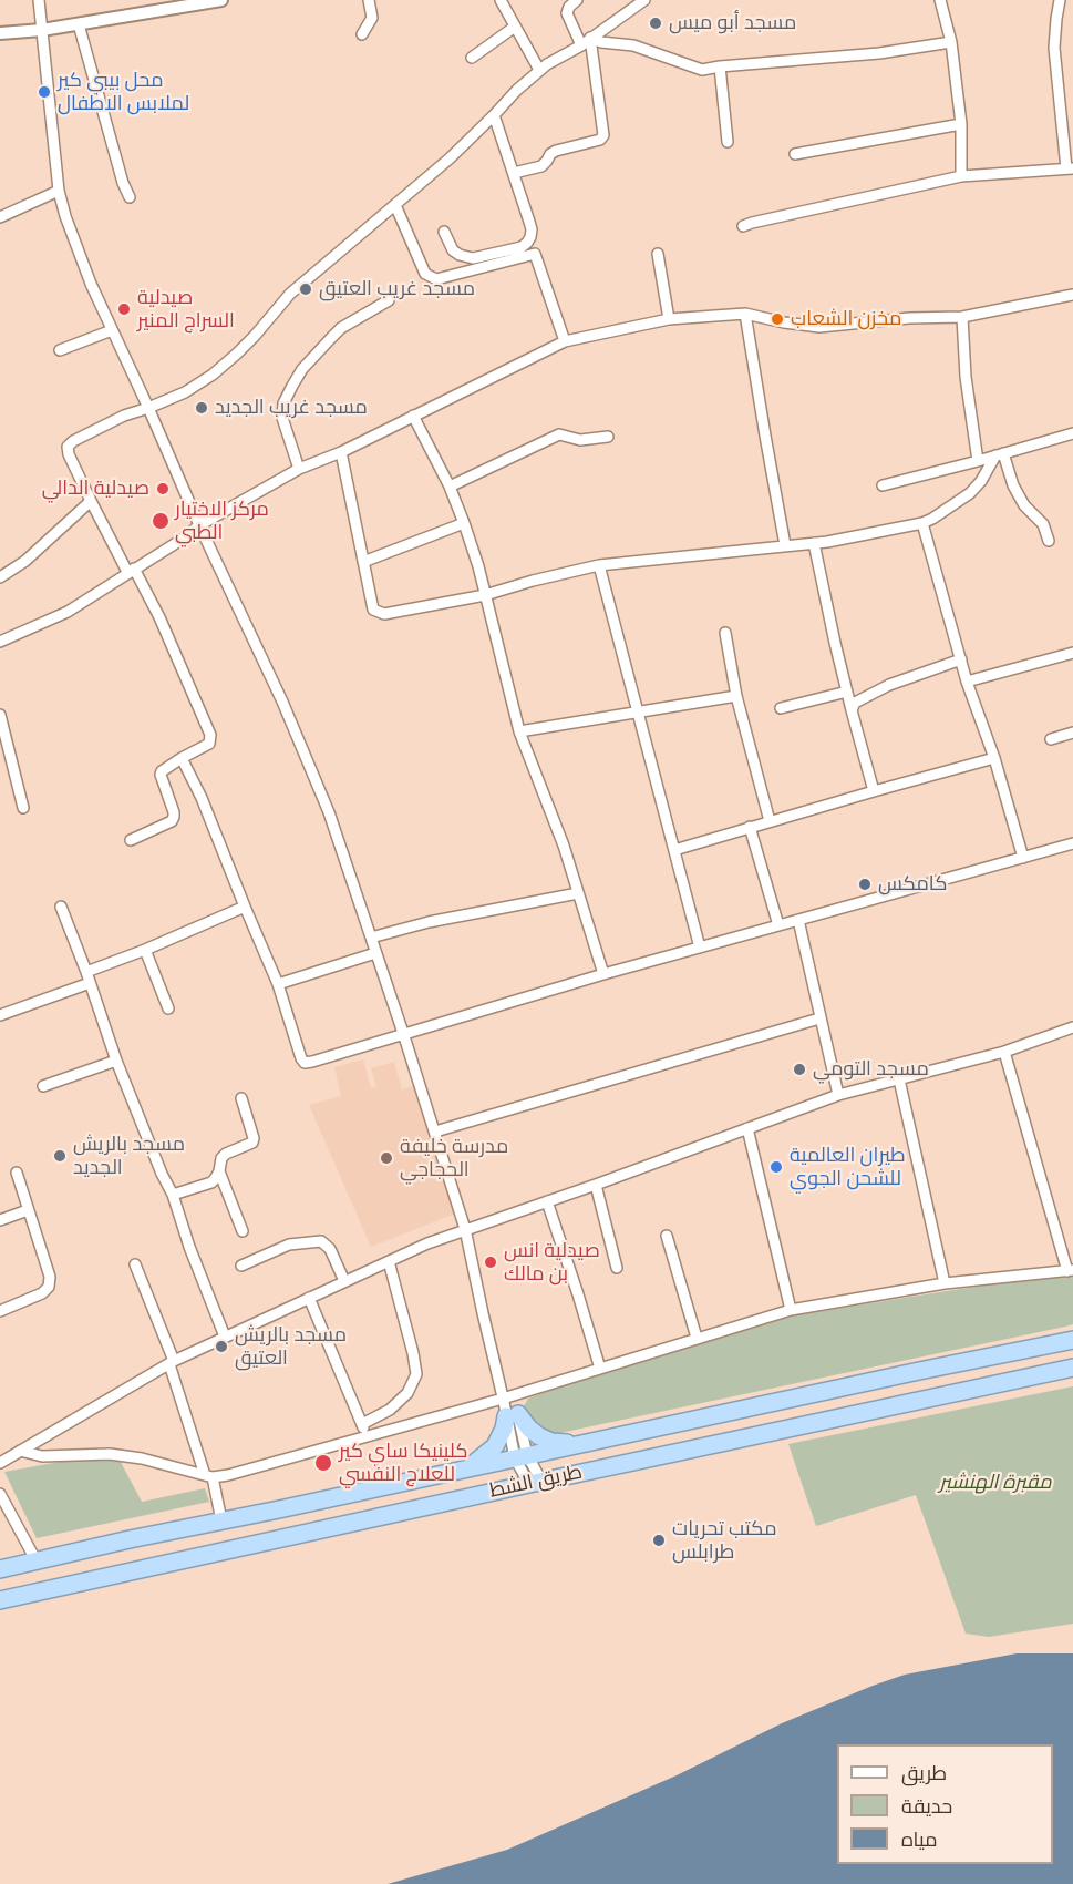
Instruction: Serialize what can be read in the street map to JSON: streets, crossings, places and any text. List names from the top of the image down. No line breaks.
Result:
{"streets":{"highway":["طريق الشط"]},"parks":["مقبرة الهنشير"],"places":["مسجد أبو ميس","محل بيبي كير لملابس الاطفال","مسجد غريب العتيق","صيدلية السراج المنير","مخزن الشعاب","مسجد غريب الجديد","صيدلية الدالي","مركز الاختيار الطبي","كامكس","مسجد التومي","مسجد بالريش الجديد","مدرسة خليفة الحجاجي","طيران العالمية للشحن الجوي","صيدلية انس بن مالك","مسجد بالريش العتيق","كلينيكا ساي كير للعلاج النفسي","مكتب تحريات طرابلس"],"legend":["طريق","حديقة","مياه"]}
